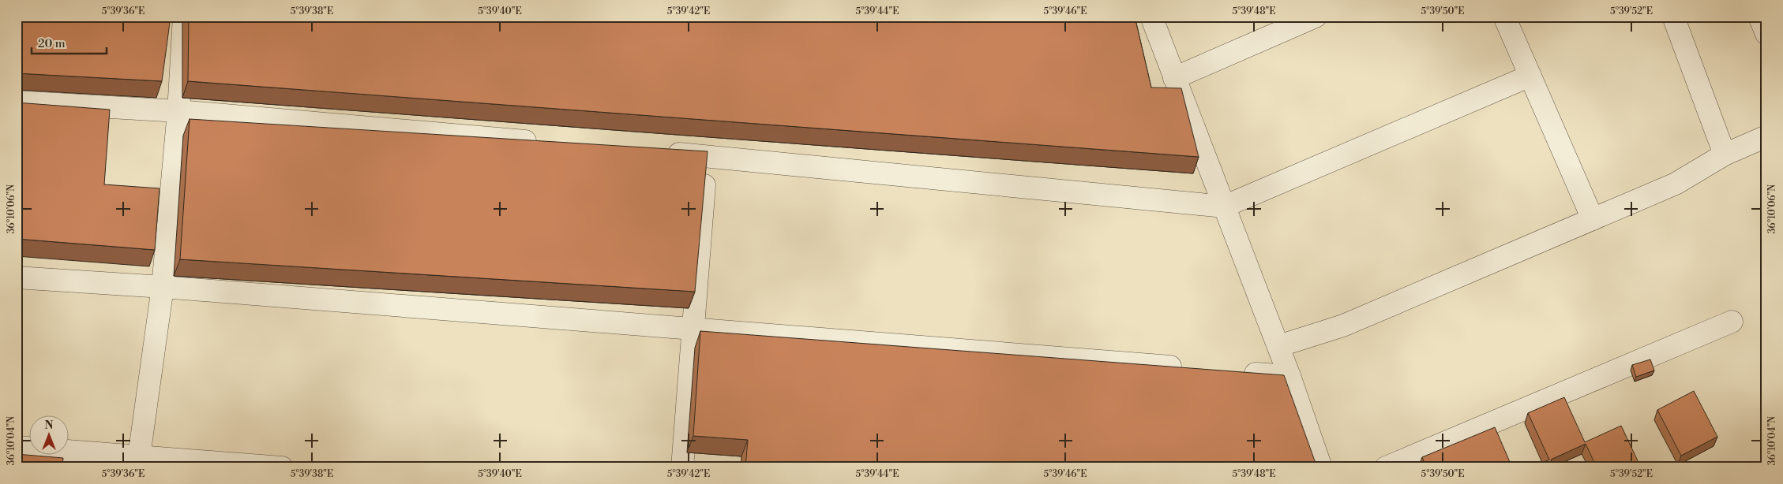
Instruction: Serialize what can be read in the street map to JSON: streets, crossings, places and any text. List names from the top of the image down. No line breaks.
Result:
{"scale_bar":"20 m","north":"top","coordinates":["5°39'36\"E","5°39'38\"E","5°39'40\"E","5°39'42\"E","5°39'44\"E","5°39'46\"E","5°39'48\"E","5°39'50\"E","5°39'52\"E","36°10'06\"N","36°10'04\"N"]}
